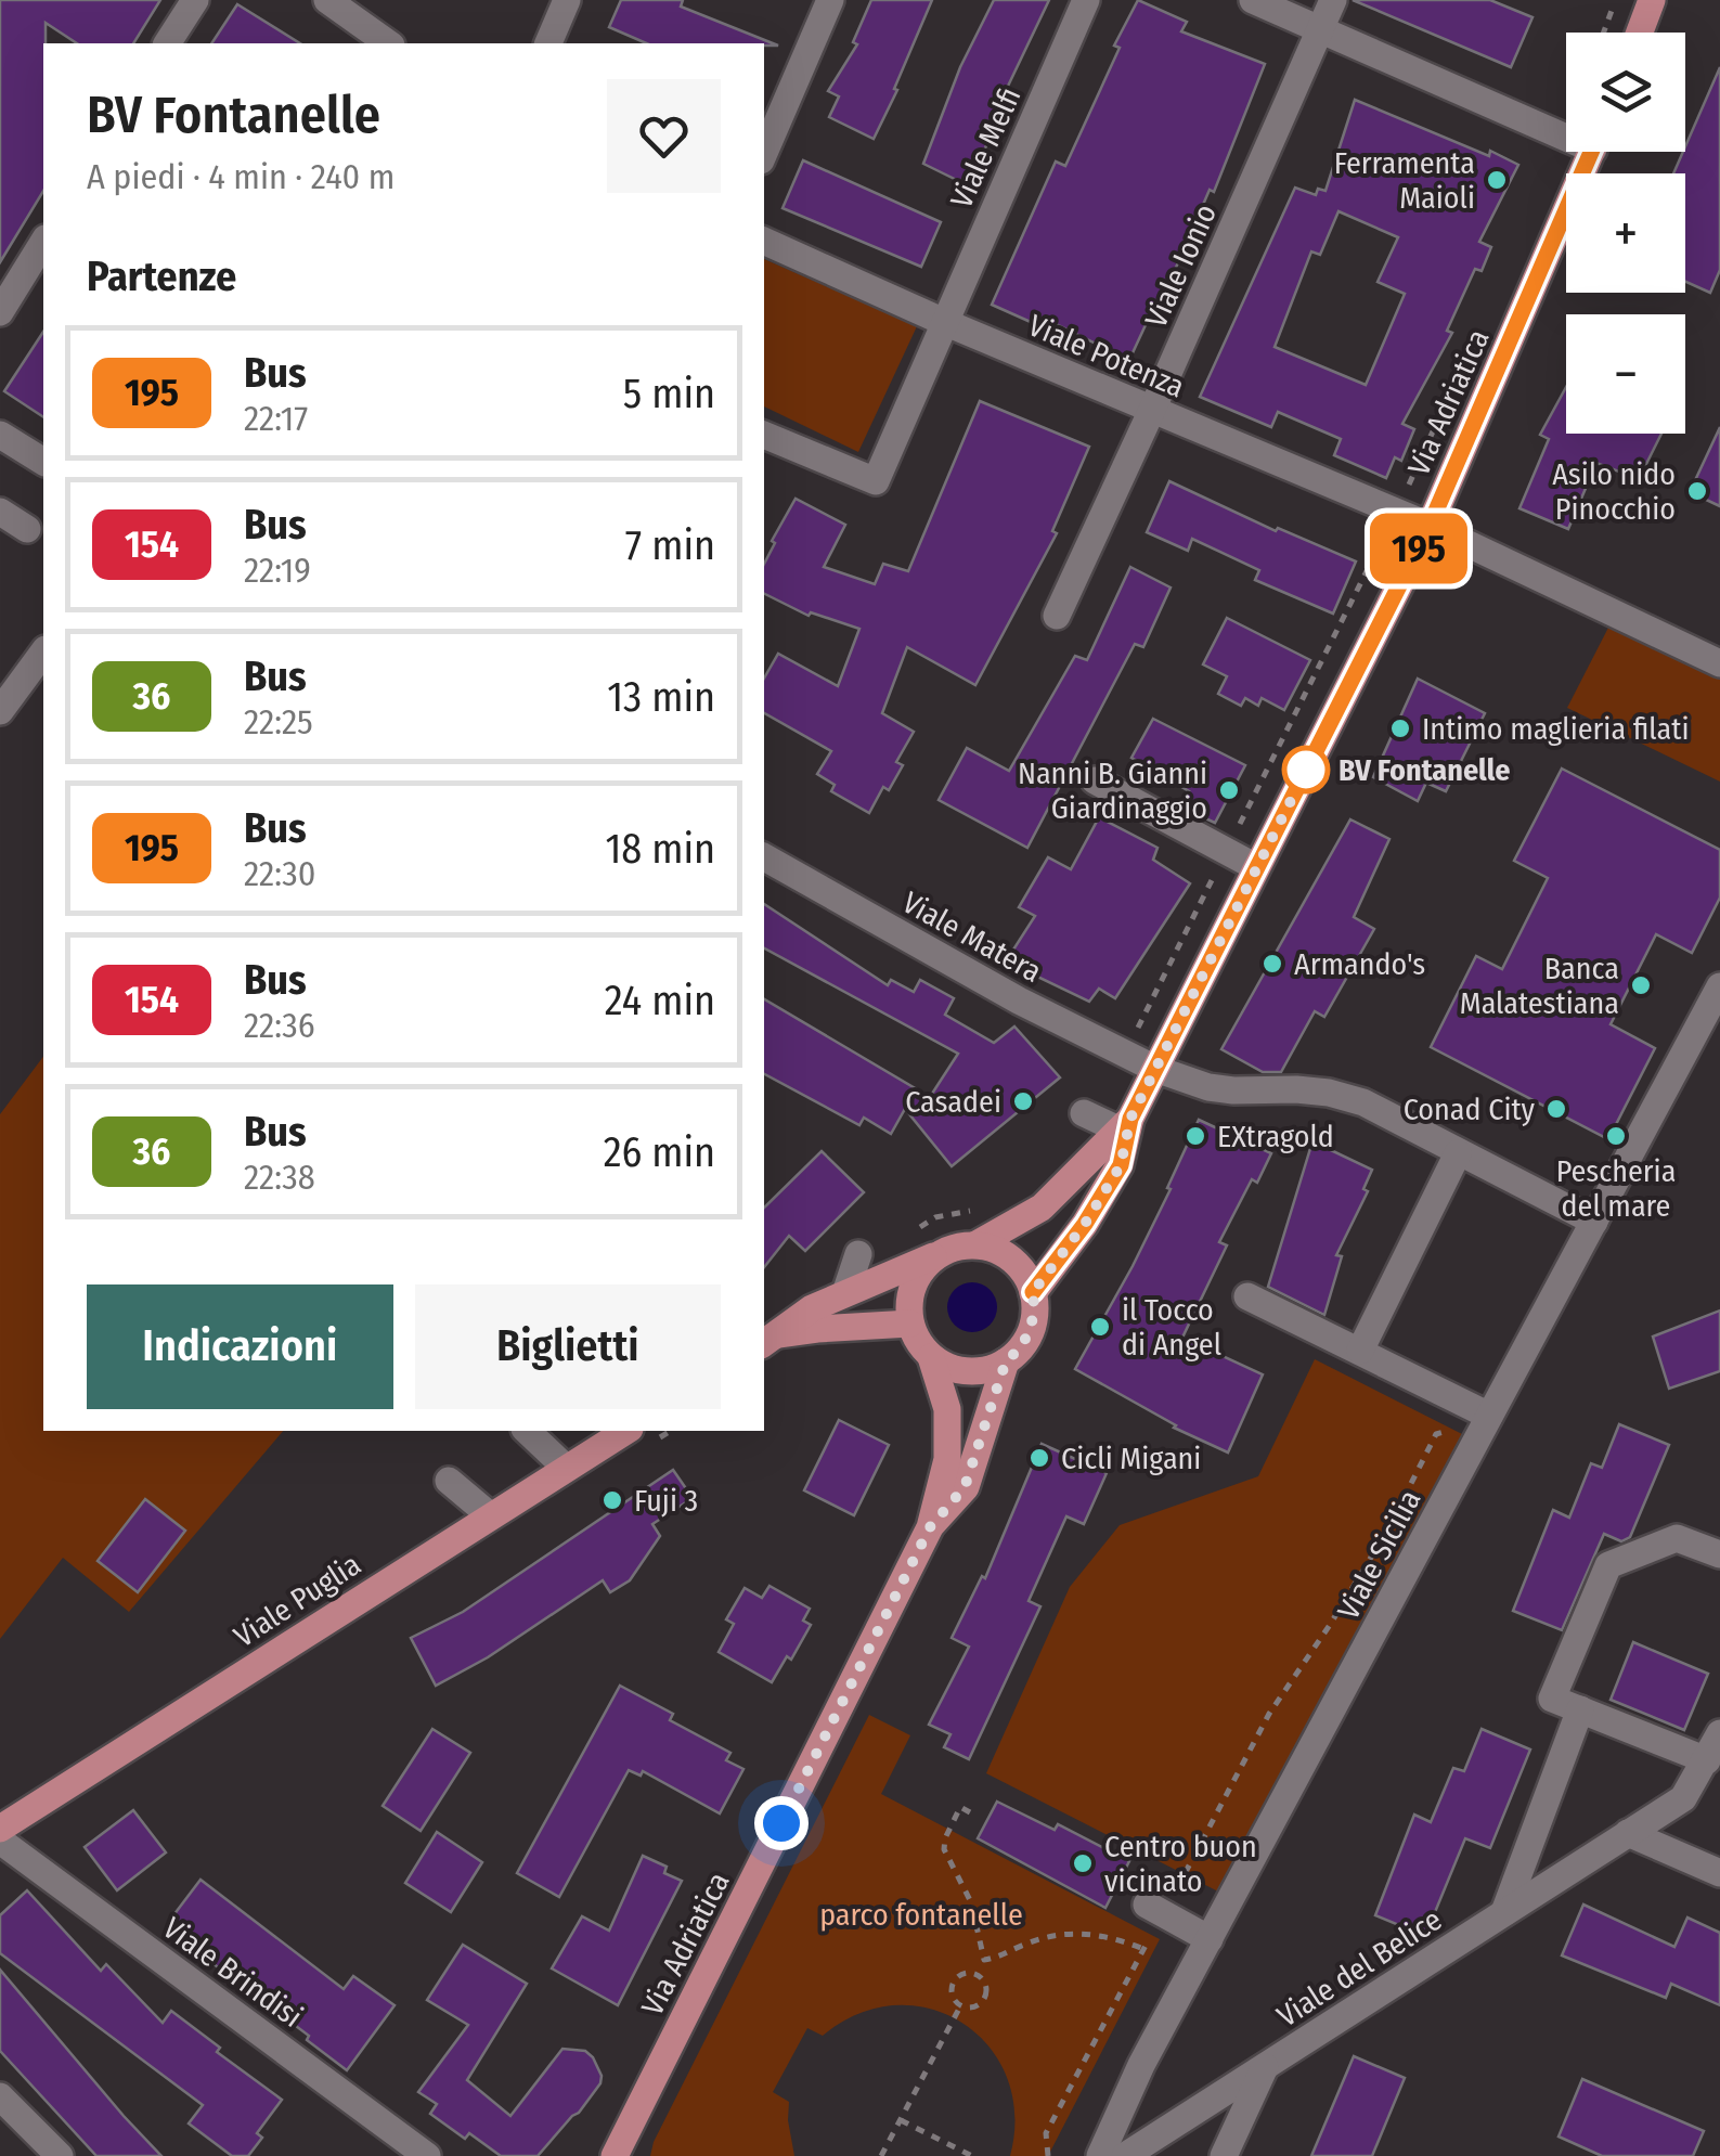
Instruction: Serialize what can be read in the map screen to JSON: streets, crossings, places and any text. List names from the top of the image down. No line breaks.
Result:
{"streets":{"main road":["Via Adriatica","Viale Puglia"],"street":["Viale Melfi","Viale Ionio","Viale Potenza","Viale Matera","Viale Sicilia","Viale del Belice","Viale Brindisi"]},"crossings":[["Viale Melfi","Viale Potenza"],["Viale Ionio","Viale Potenza"],["Viale Potenza","Via Adriatica"],["Via Adriatica","Viale Matera"],["Viale Matera","Viale Sicilia"]],"parks":["parco fontanelle"],"places":["Ferramenta Maioli","Asilo nido Pinocchio","Intimo maglieria filati","BV Fontanelle","Nanni B. Gianni Giardinaggio","Armando's","Banca Malatestiana","Casadei","Conad City","EXtragold","Pescheria del mare","il Tocco di Angel","Cicli Migani","Fuji 3","Centro buon vicinato"],"lines":["bus line 195"],"page":{"on_map":"195","map_buttons":["+","−"],"heading":[["BV Fontanelle","A piedi · 4 min · 240 m"],"Partenze"],"list":[{"mark":"195","name":"Bus","note":"22:17","value":"5 min"},{"mark":"154","name":"Bus","note":"22:19","value":"7 min"},{"mark":"36","name":"Bus","note":"22:25","value":"13 min"},{"mark":"195","name":"Bus","note":"22:30","value":"18 min"},{"mark":"154","name":"Bus","note":"22:36","value":"24 min"},{"mark":"36","name":"Bus","note":"22:38","value":"26 min"}],"buttons":["Indicazioni","Biglietti"]}}
